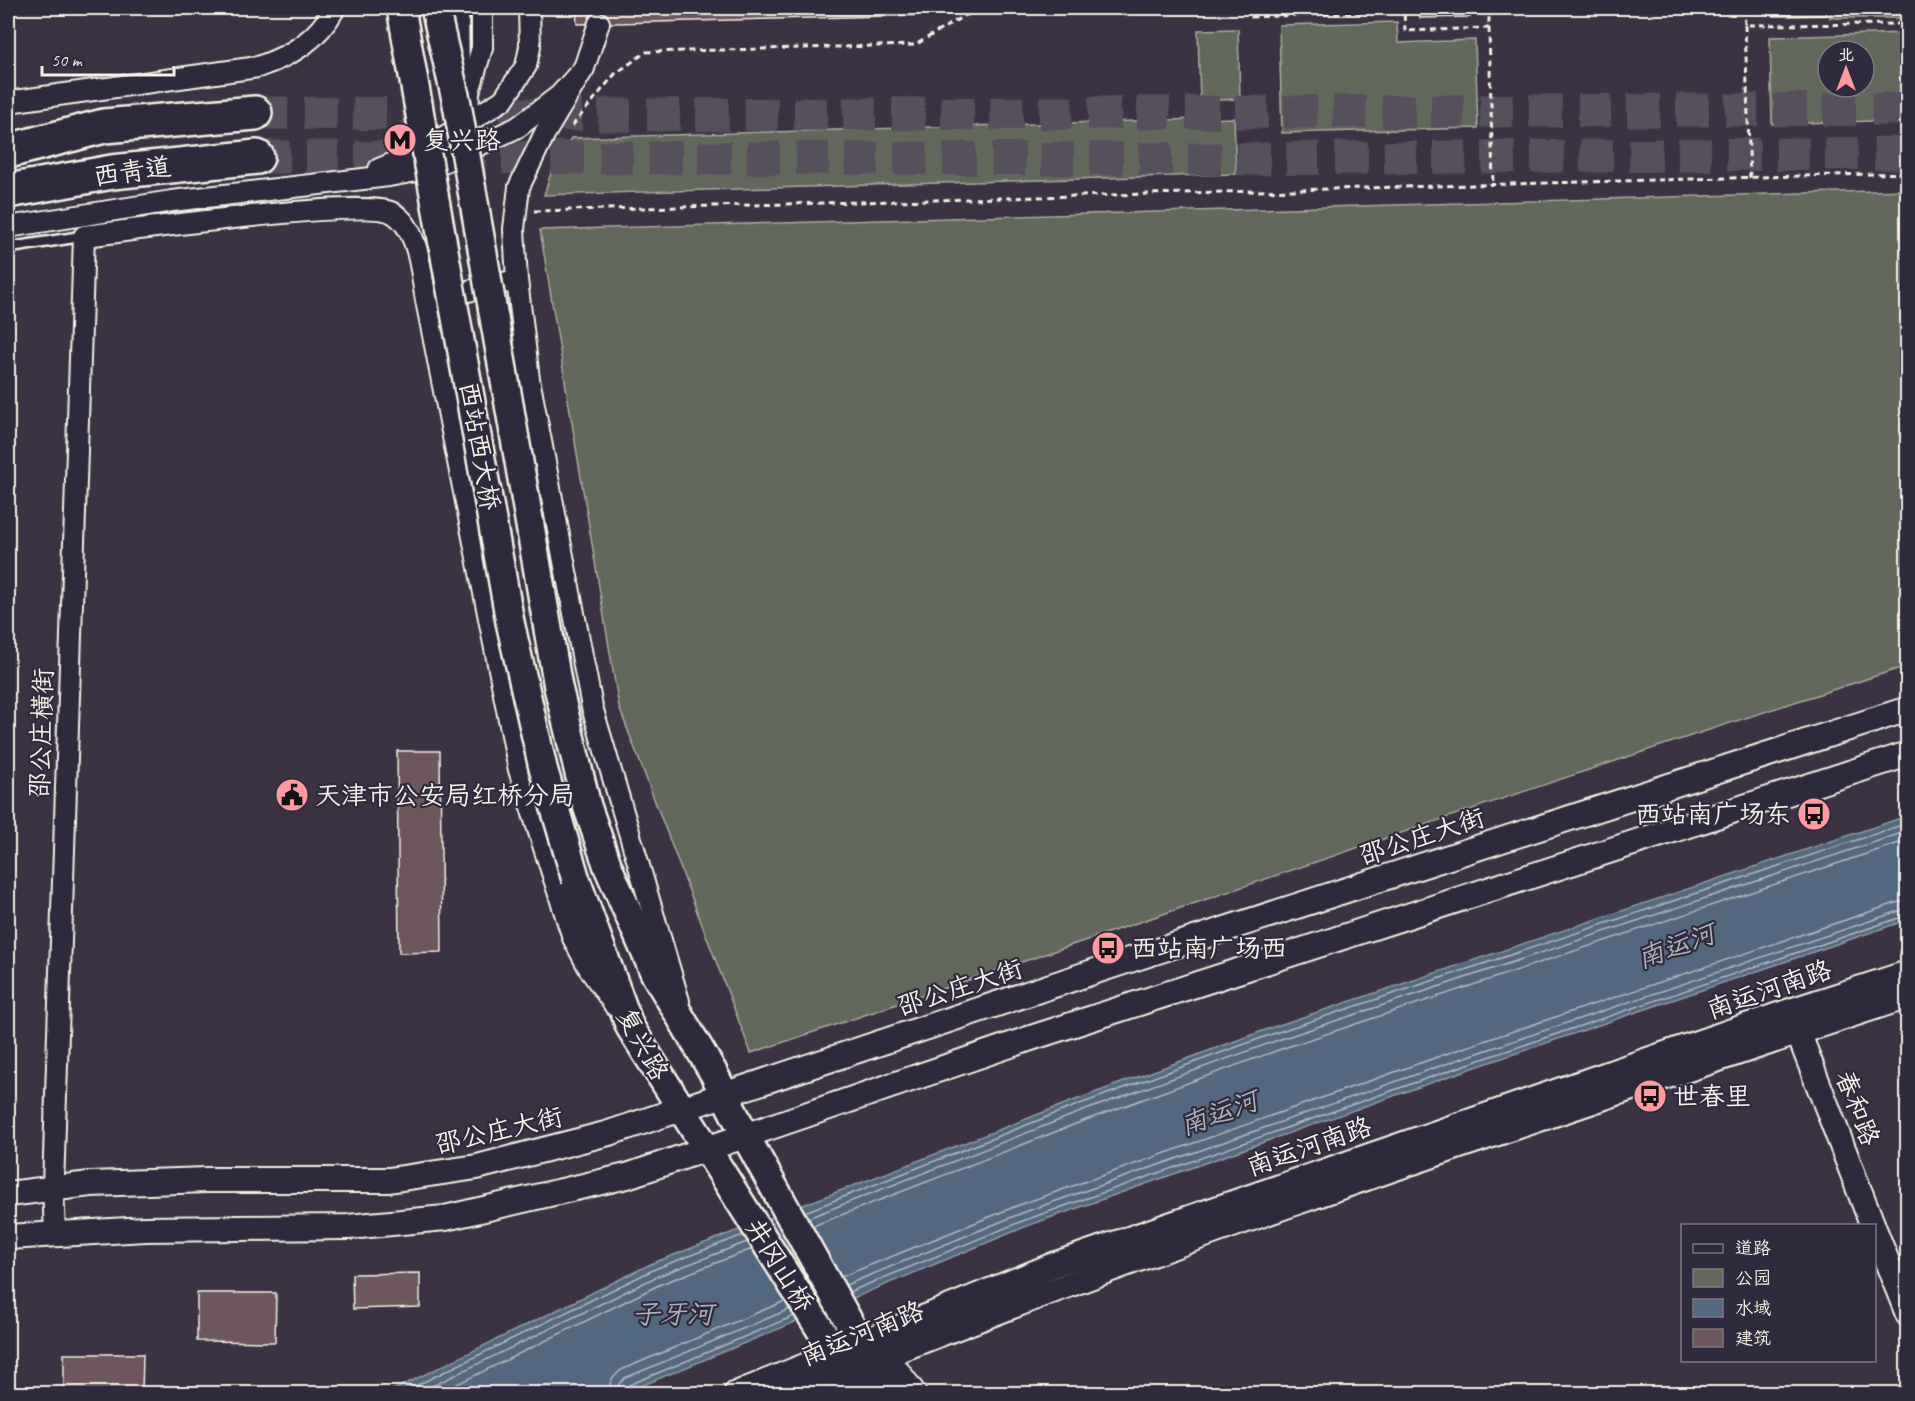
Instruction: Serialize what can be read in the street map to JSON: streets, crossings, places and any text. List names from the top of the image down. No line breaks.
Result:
{"streets":{"highway":["西青道"],"main road":["西站西大桥","复兴路","井冈山桥"],"street":["邵公庄横街","邵公庄大街","南运河南路","春和路"]},"crossings":[["西站西大桥","复兴路"],["邵公庄横街","邵公庄大街"],["邵公庄大街","复兴路"],["南运河南路","春和路"],["南运河南路","井冈山桥"],["复兴路","井冈山桥"]],"water":["南运河","子牙河"],"places":{"metro station":["复兴路"],"public building":["天津市公安局红桥分局"],"bus stop":["西站南广场东","西站南广场西","世春里"]},"legend":["道路","公园","水域","建筑"],"scale_bar":"50 m","north":"top"}
